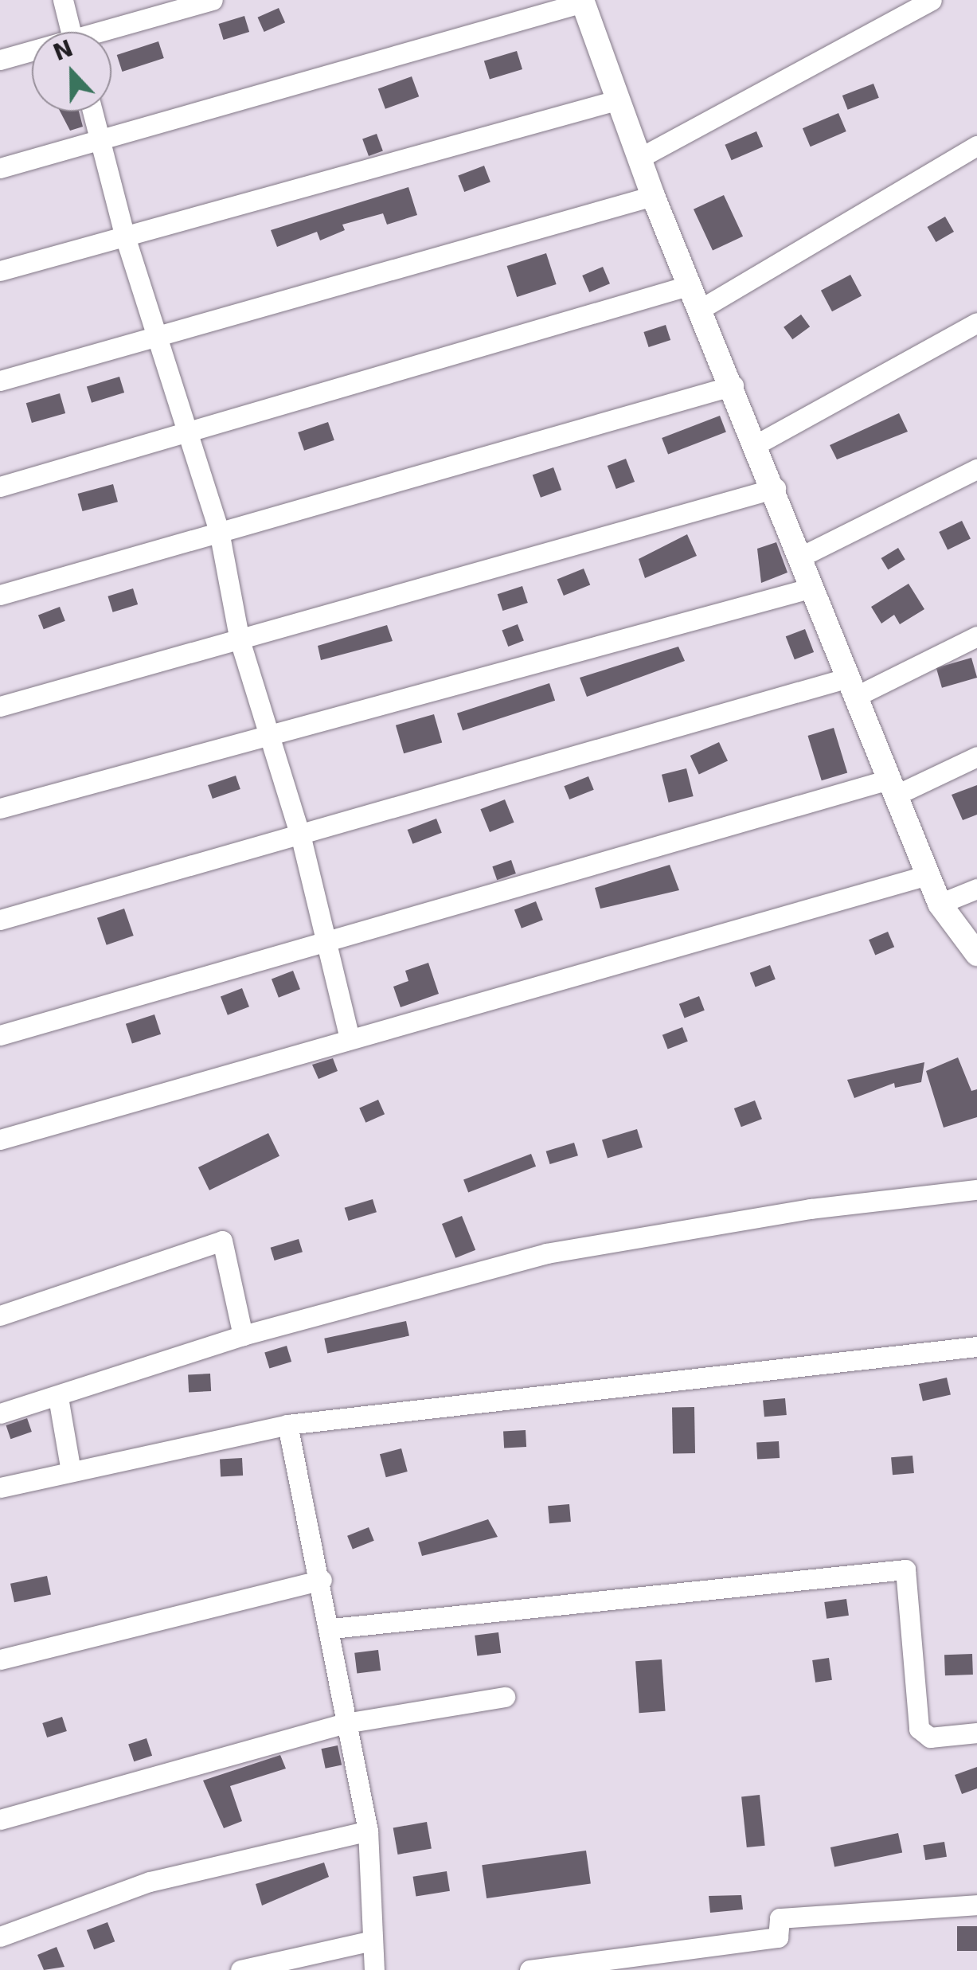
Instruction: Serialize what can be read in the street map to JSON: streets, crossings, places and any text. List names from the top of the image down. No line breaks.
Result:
{"north":"top"}
